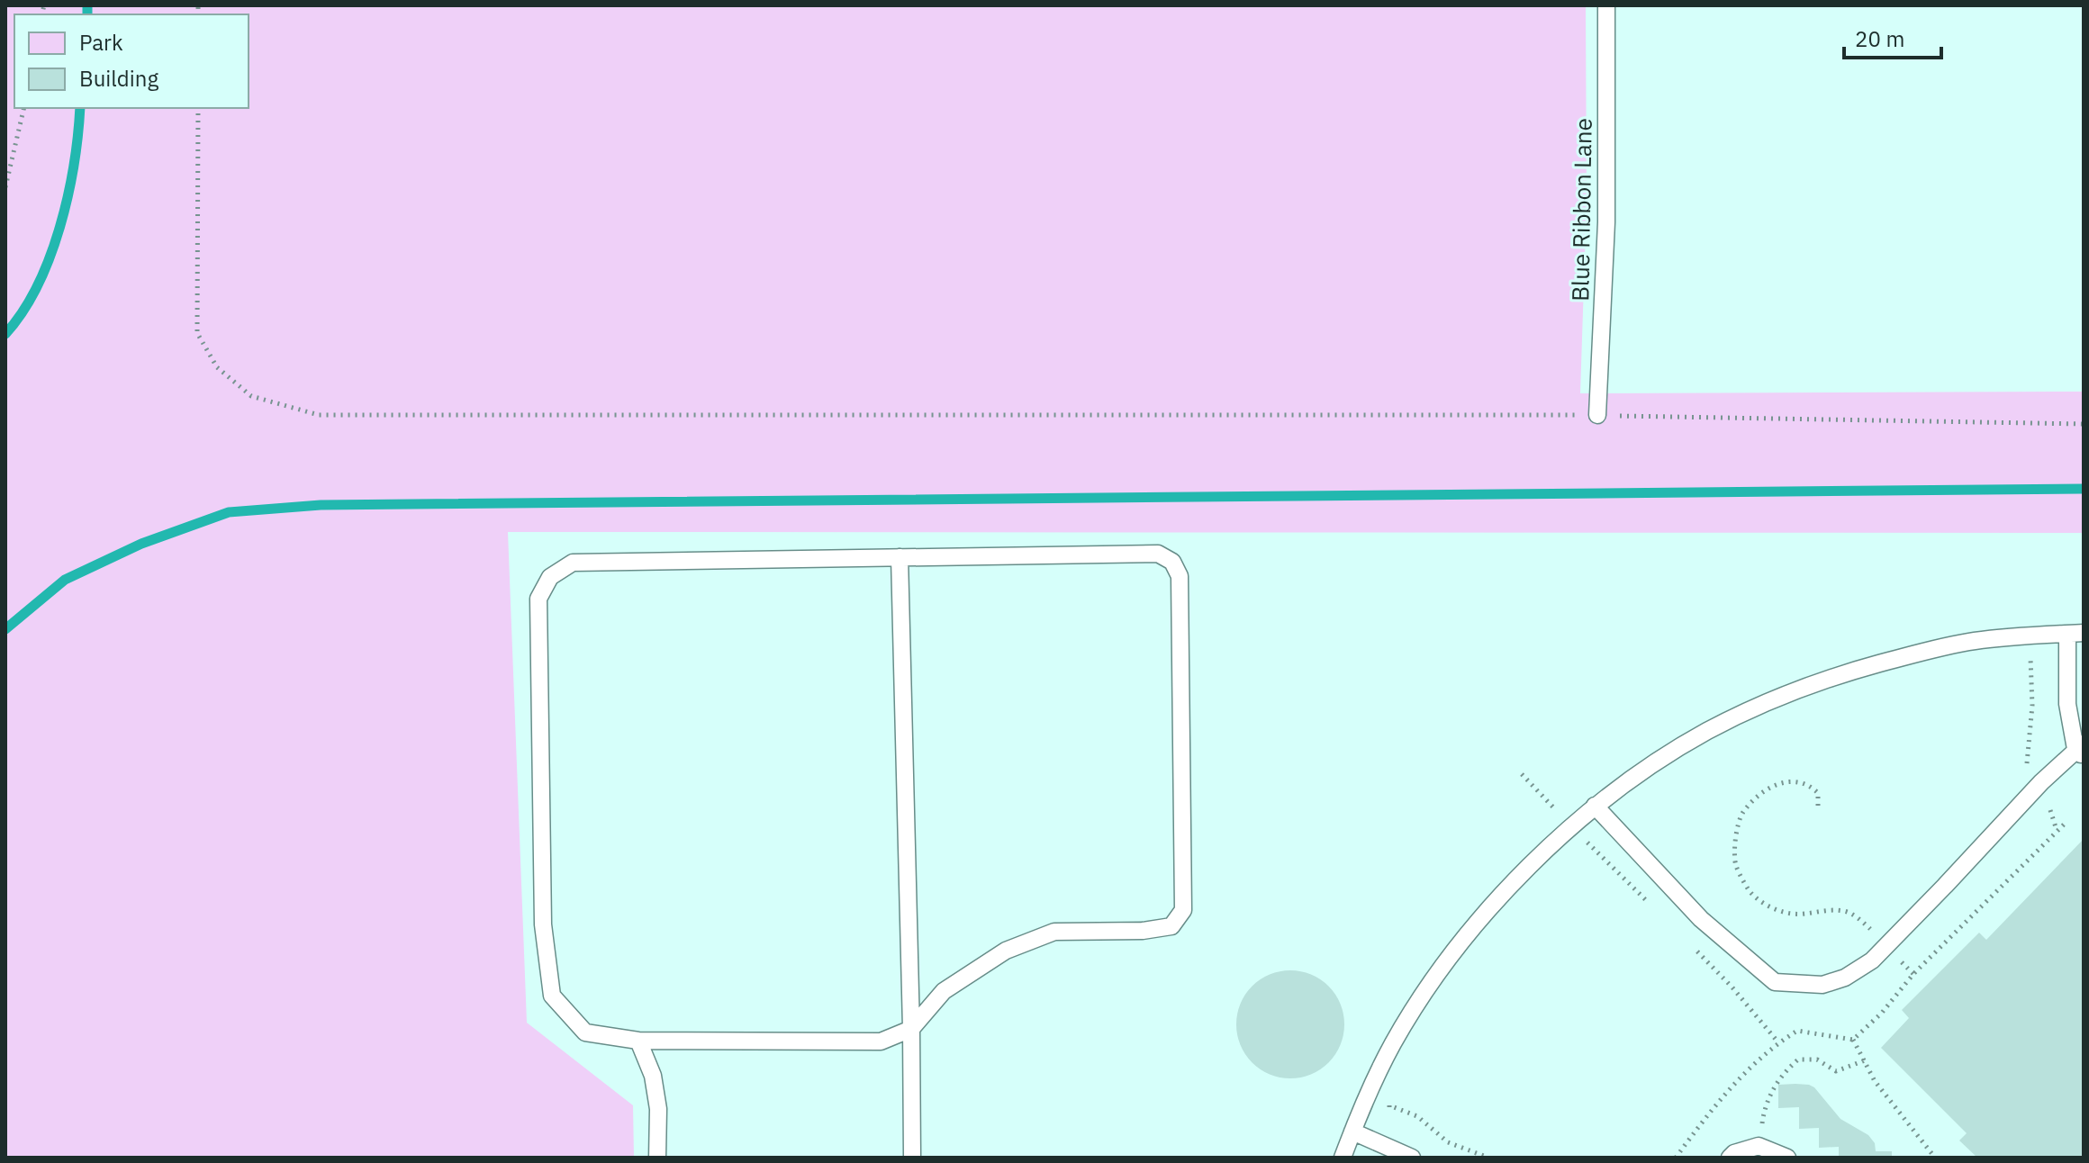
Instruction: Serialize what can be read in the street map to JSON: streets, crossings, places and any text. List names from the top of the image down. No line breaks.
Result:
{"streets":{"lane":["Blue Ribbon Lane"]},"legend":["Park","Building"],"scale_bar":"20 m"}
